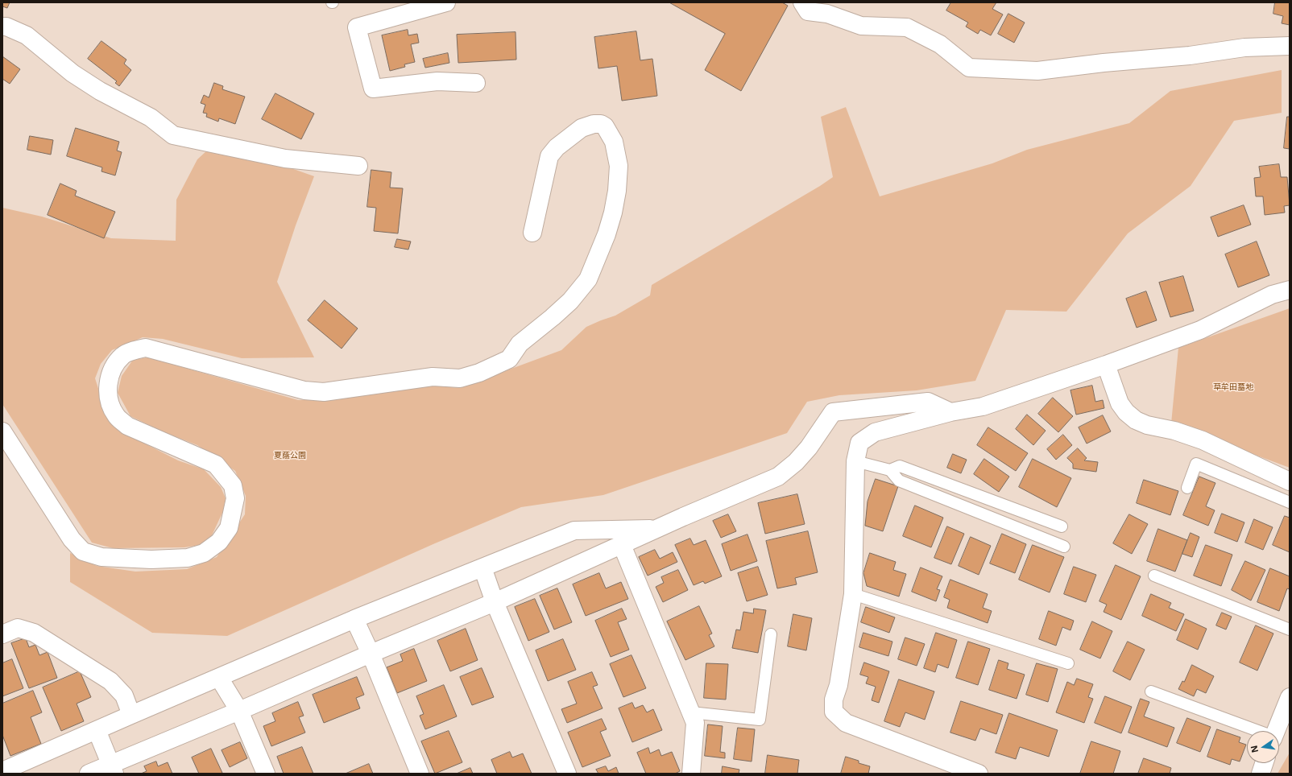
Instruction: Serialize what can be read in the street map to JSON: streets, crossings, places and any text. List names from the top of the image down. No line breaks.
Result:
{"parks":["草牟田墓地","夏蔭公園"],"north":"left"}
